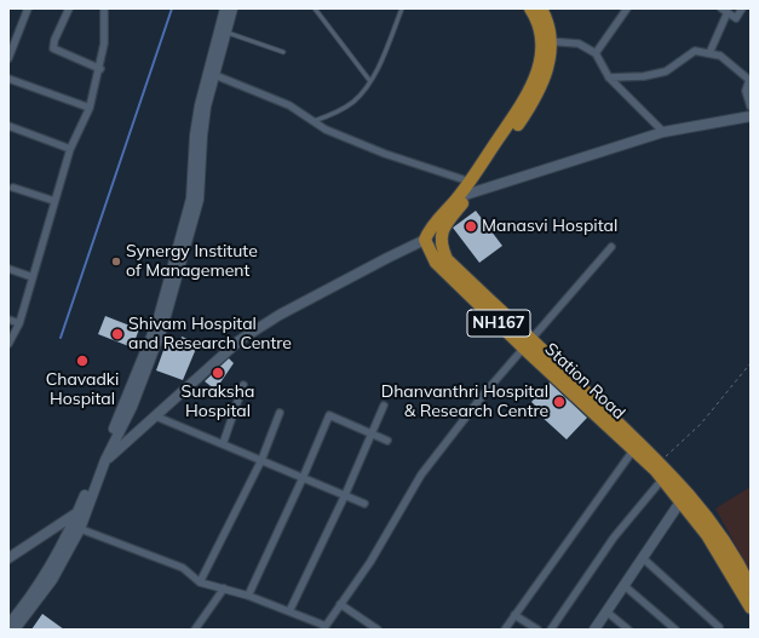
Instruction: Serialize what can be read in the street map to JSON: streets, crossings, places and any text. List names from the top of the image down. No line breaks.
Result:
{"streets":{"highway":["NH167","Station Road"]},"places":["Manasvi Hospital","Synergy Institute of Management","Shivam Hospital and Research Centre","Chavadki Hospital","Suraksha Hospital","Dhanvanthri Hospital & Research Centre"]}
